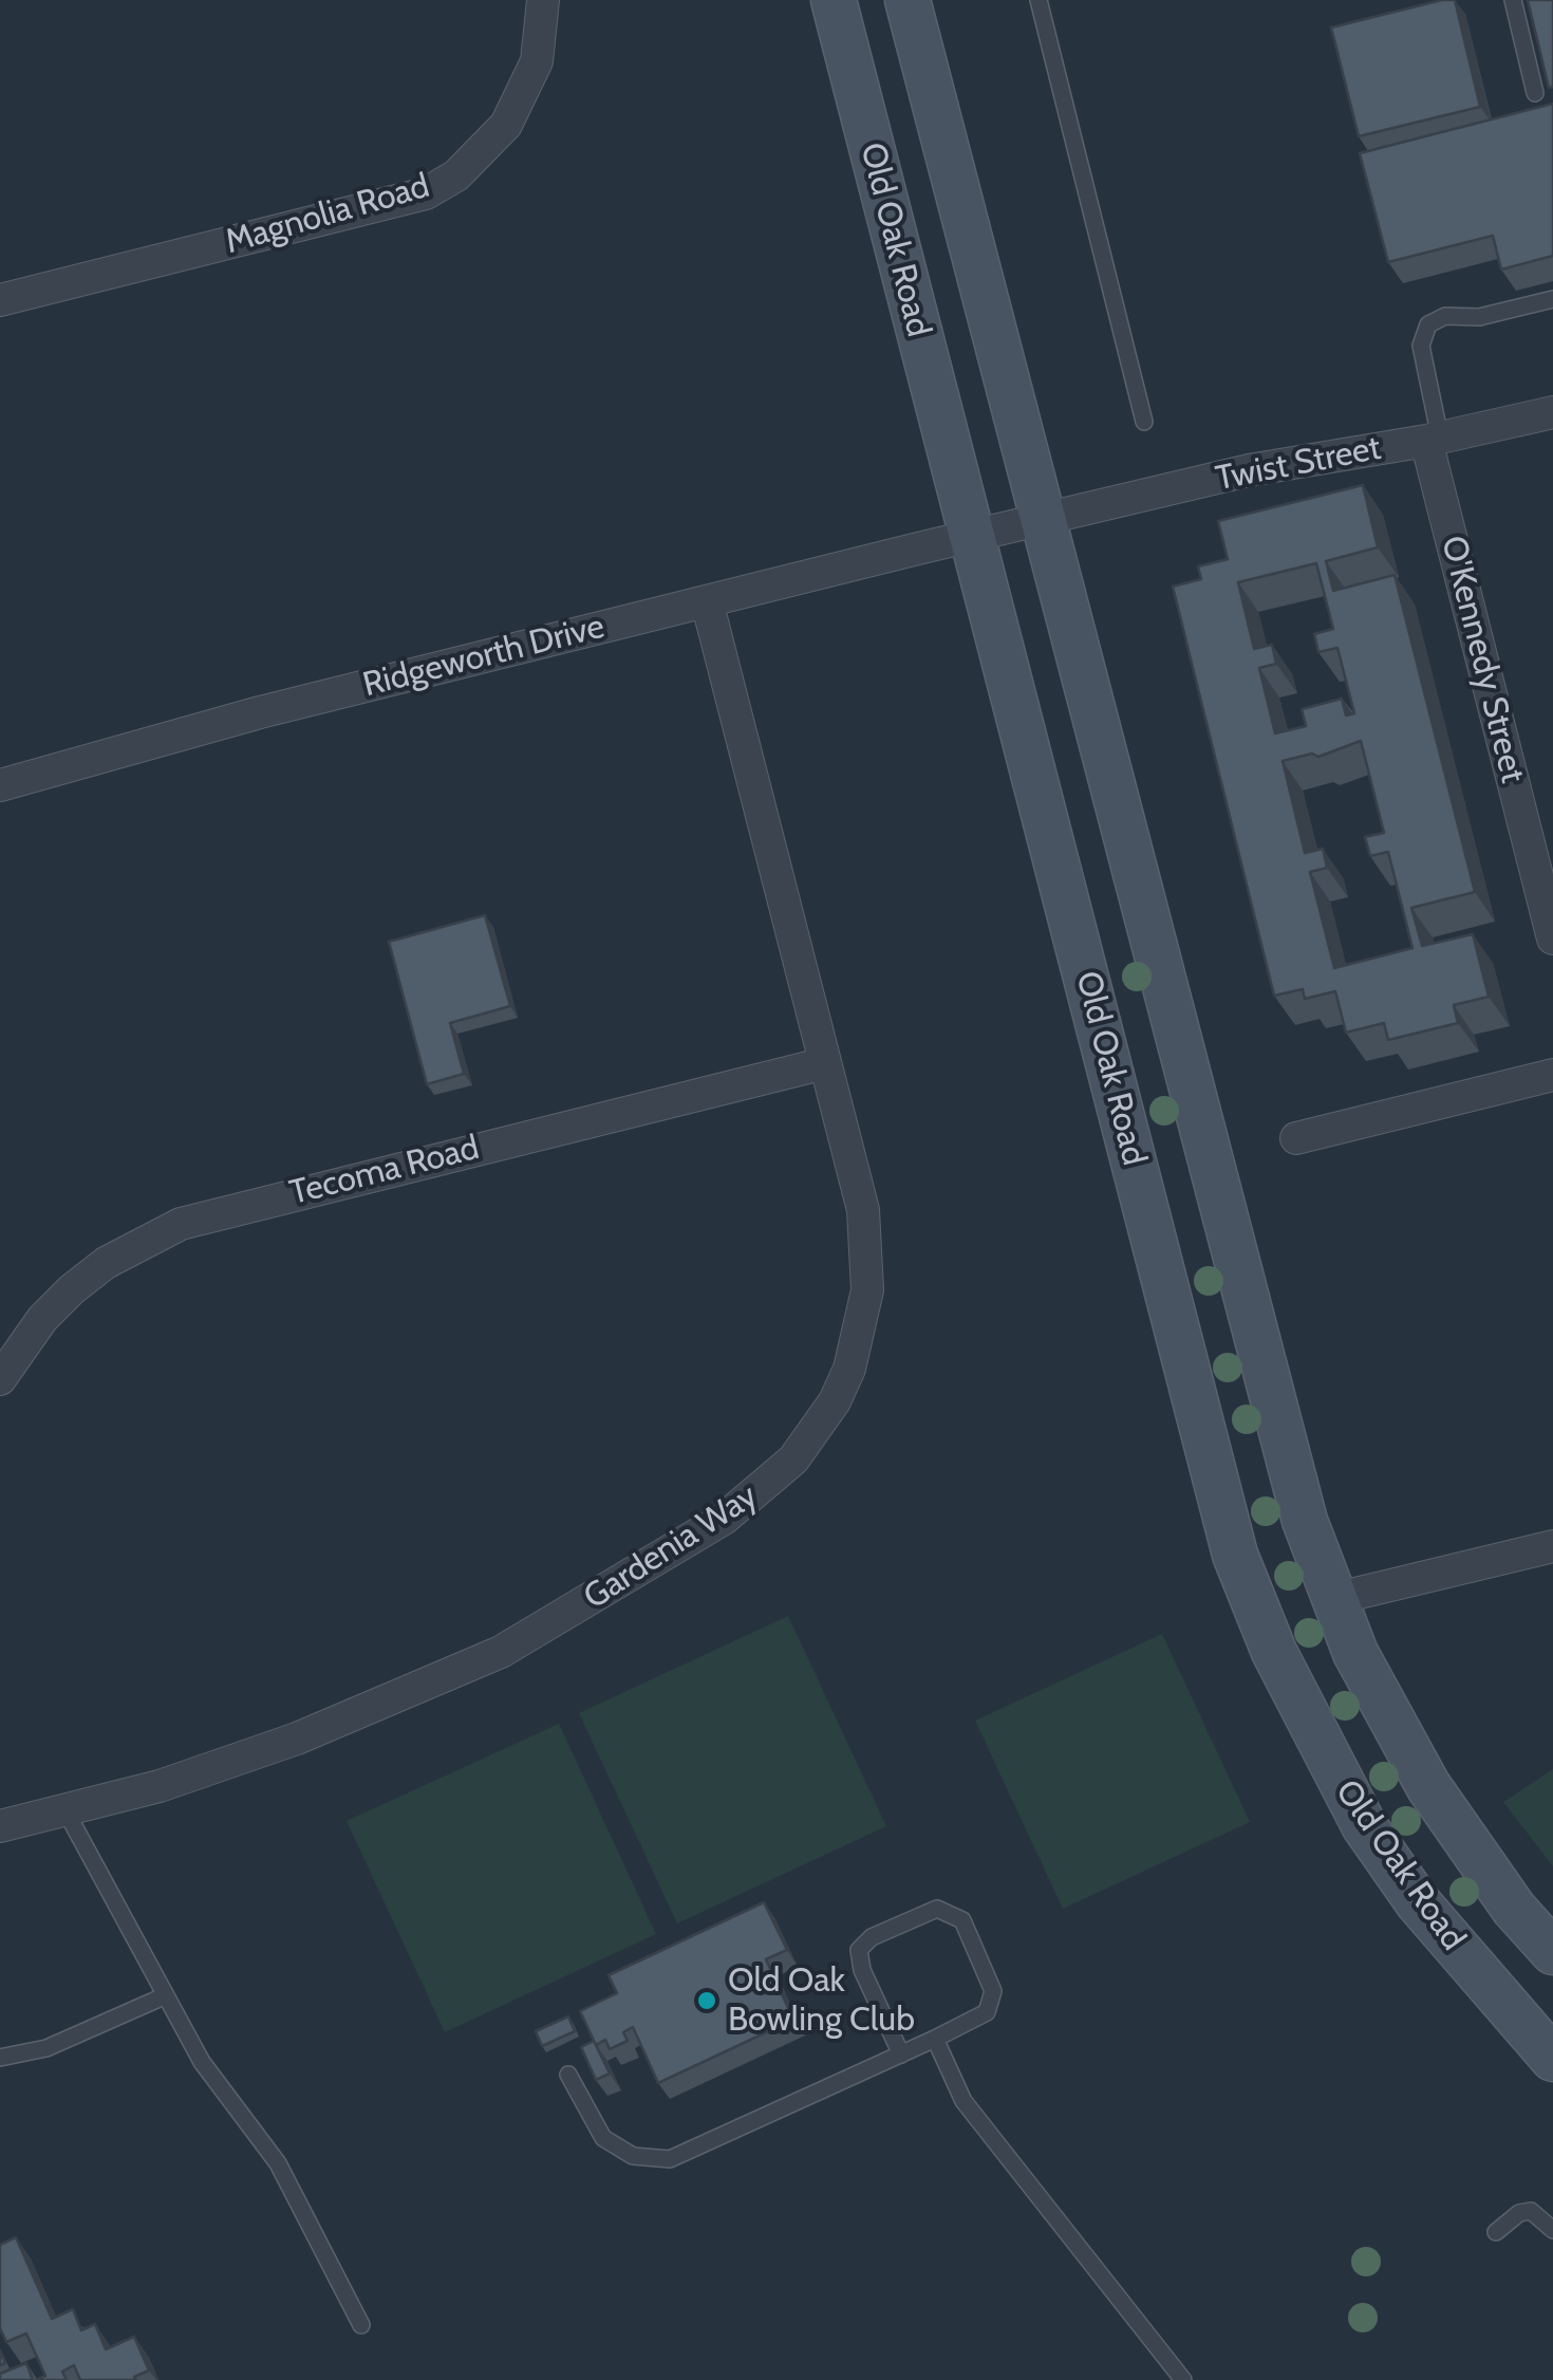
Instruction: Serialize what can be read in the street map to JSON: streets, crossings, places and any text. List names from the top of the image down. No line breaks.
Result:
{"streets":{"main road":["Old Oak Road"],"street":["Magnolia Road","Twist Street","Ridgeworth Drive","O'Kennedy Street","Tecoma Road","Gardenia Way"]},"crossings":[["Old Oak Road","Twist Street"],["Old Oak Road","Ridgeworth Drive"],["Twist Street","Ridgeworth Drive"],["Twist Street","O'Kennedy Street"],["Ridgeworth Drive","Gardenia Way"],["Tecoma Road","Gardenia Way"]],"places":["Old Oak Bowling Club"]}
